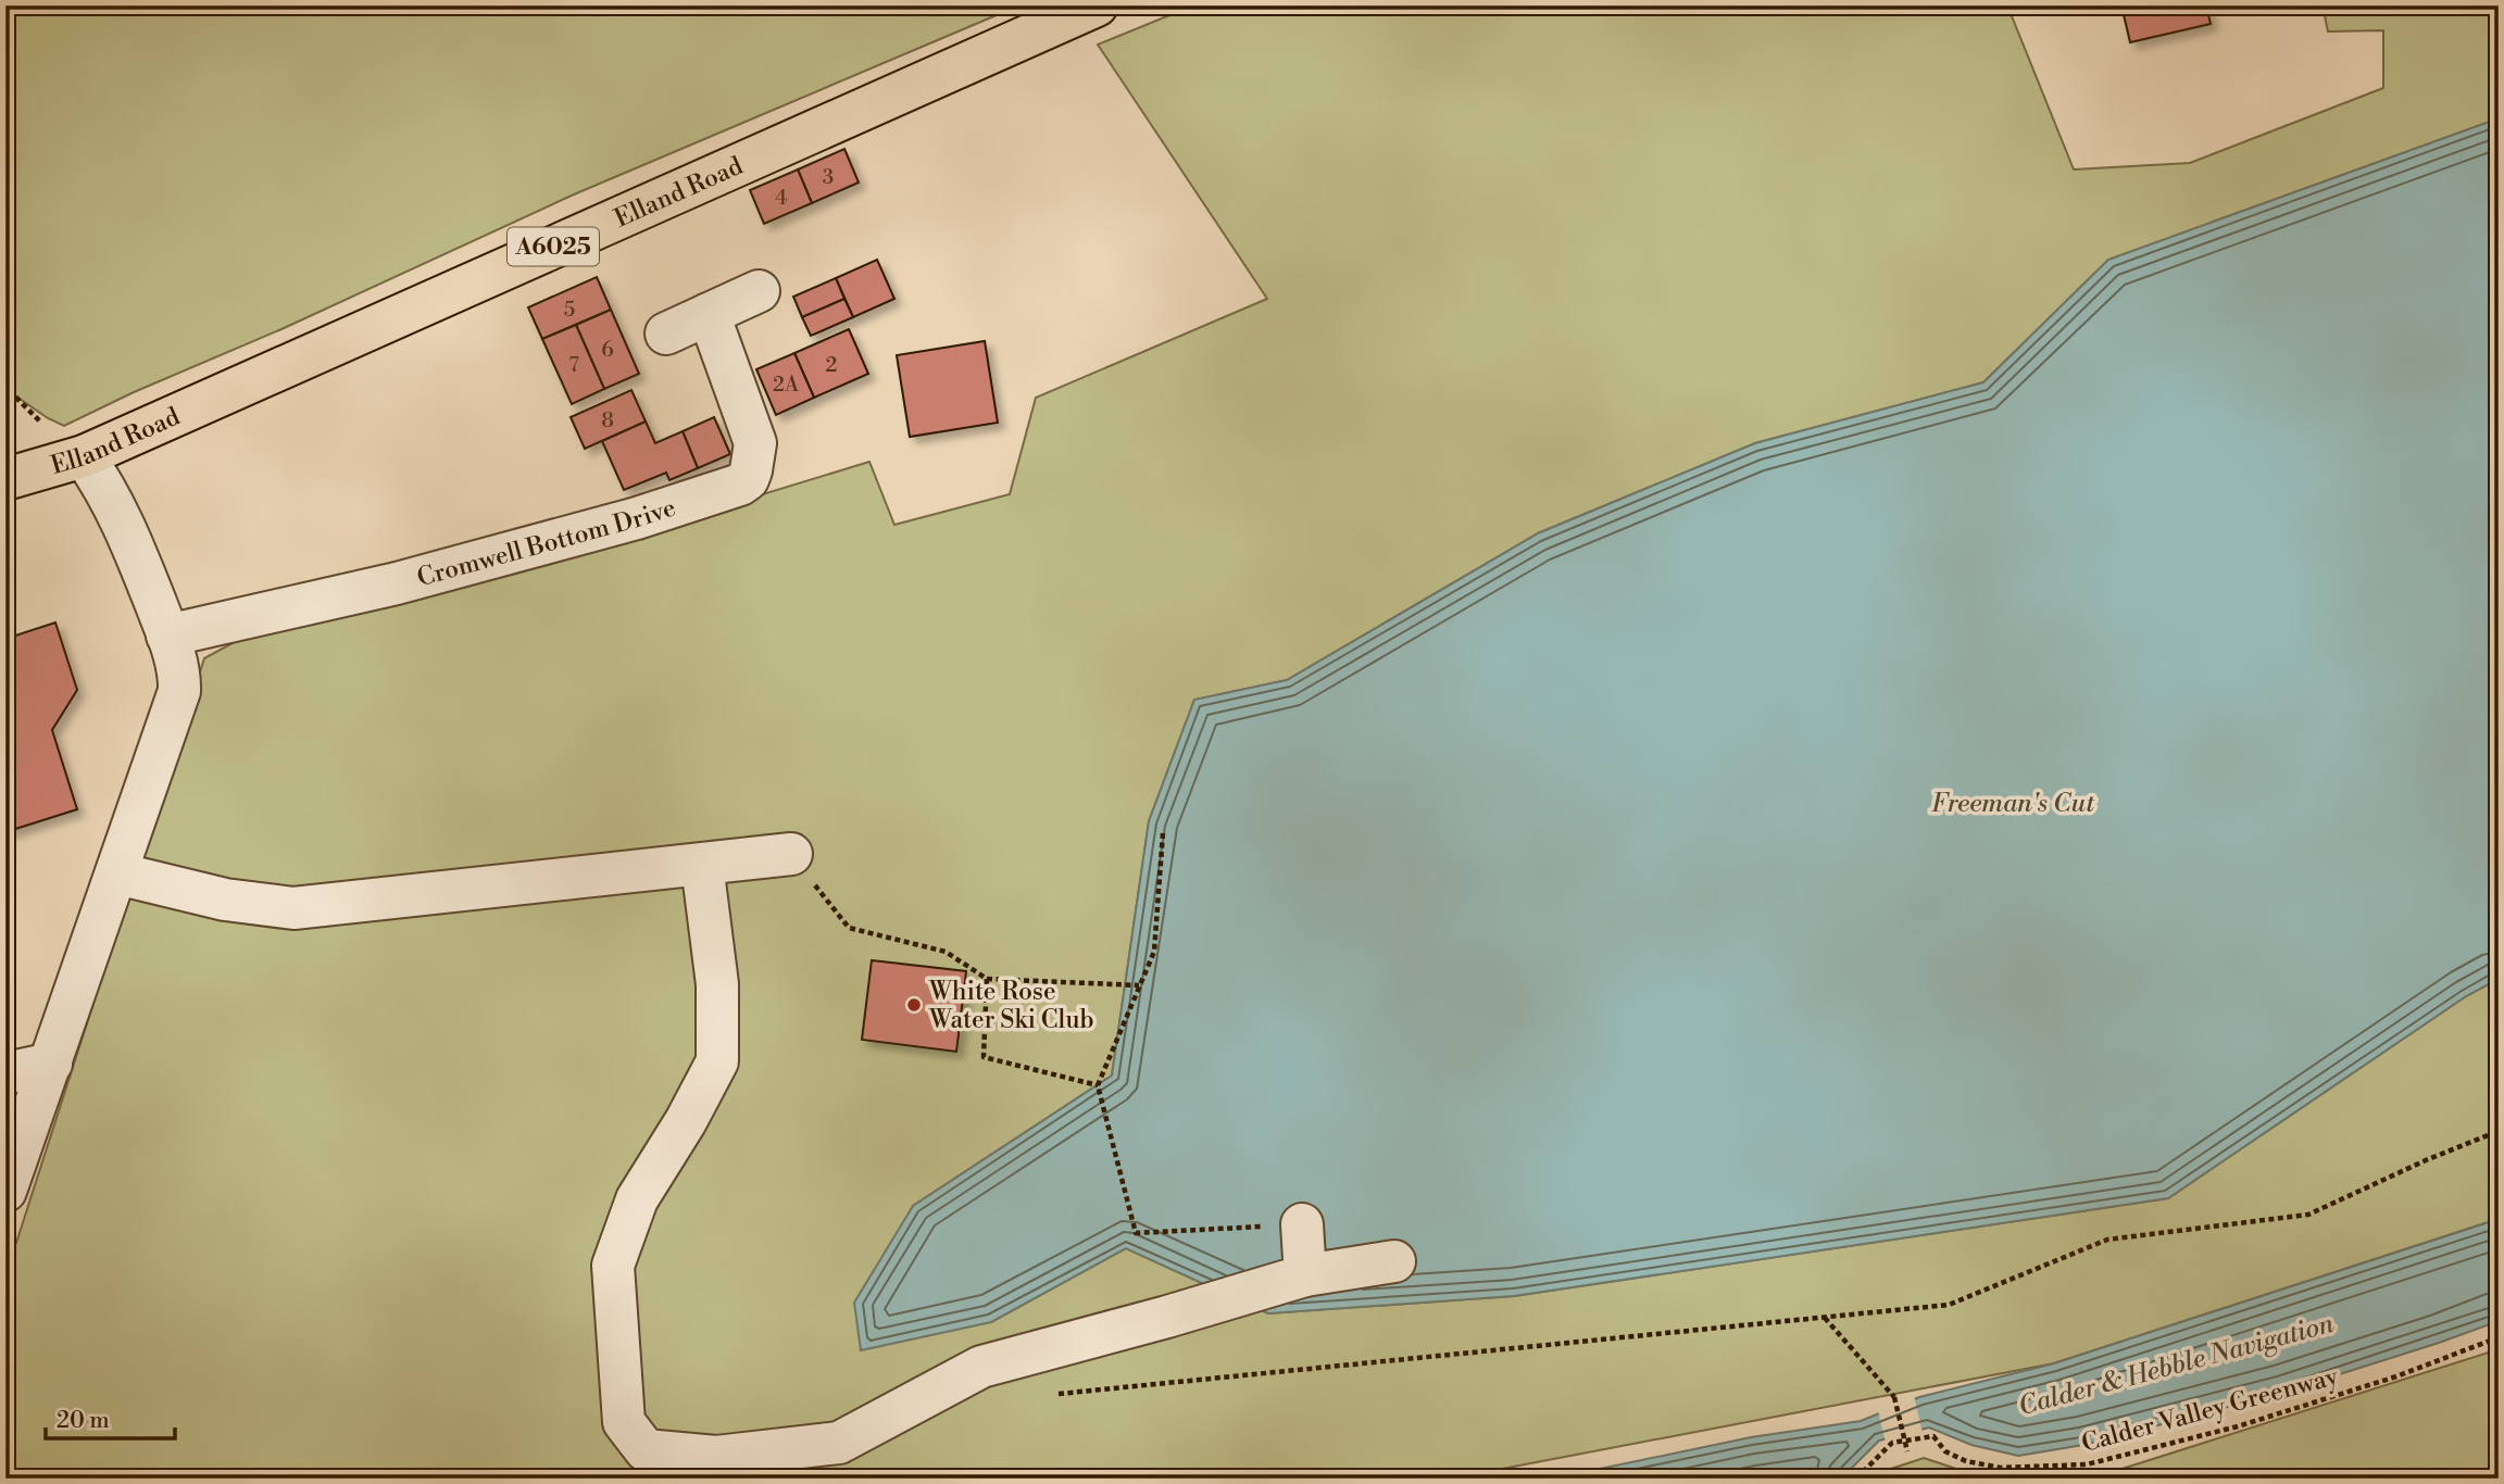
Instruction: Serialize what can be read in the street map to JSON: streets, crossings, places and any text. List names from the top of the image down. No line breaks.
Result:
{"streets":{"main road":["Elland Road","A6025"],"street":["Cromwell Bottom Drive"],"path":["Calder Valley Greenway"]},"water":["Freeman's Cut","Calder & Hebble Navigation"],"places":["White Rose Water Ski Club"],"house_numbers":["3","4","5","6","7","2","2A","8"],"scale_bar":"20 m"}
